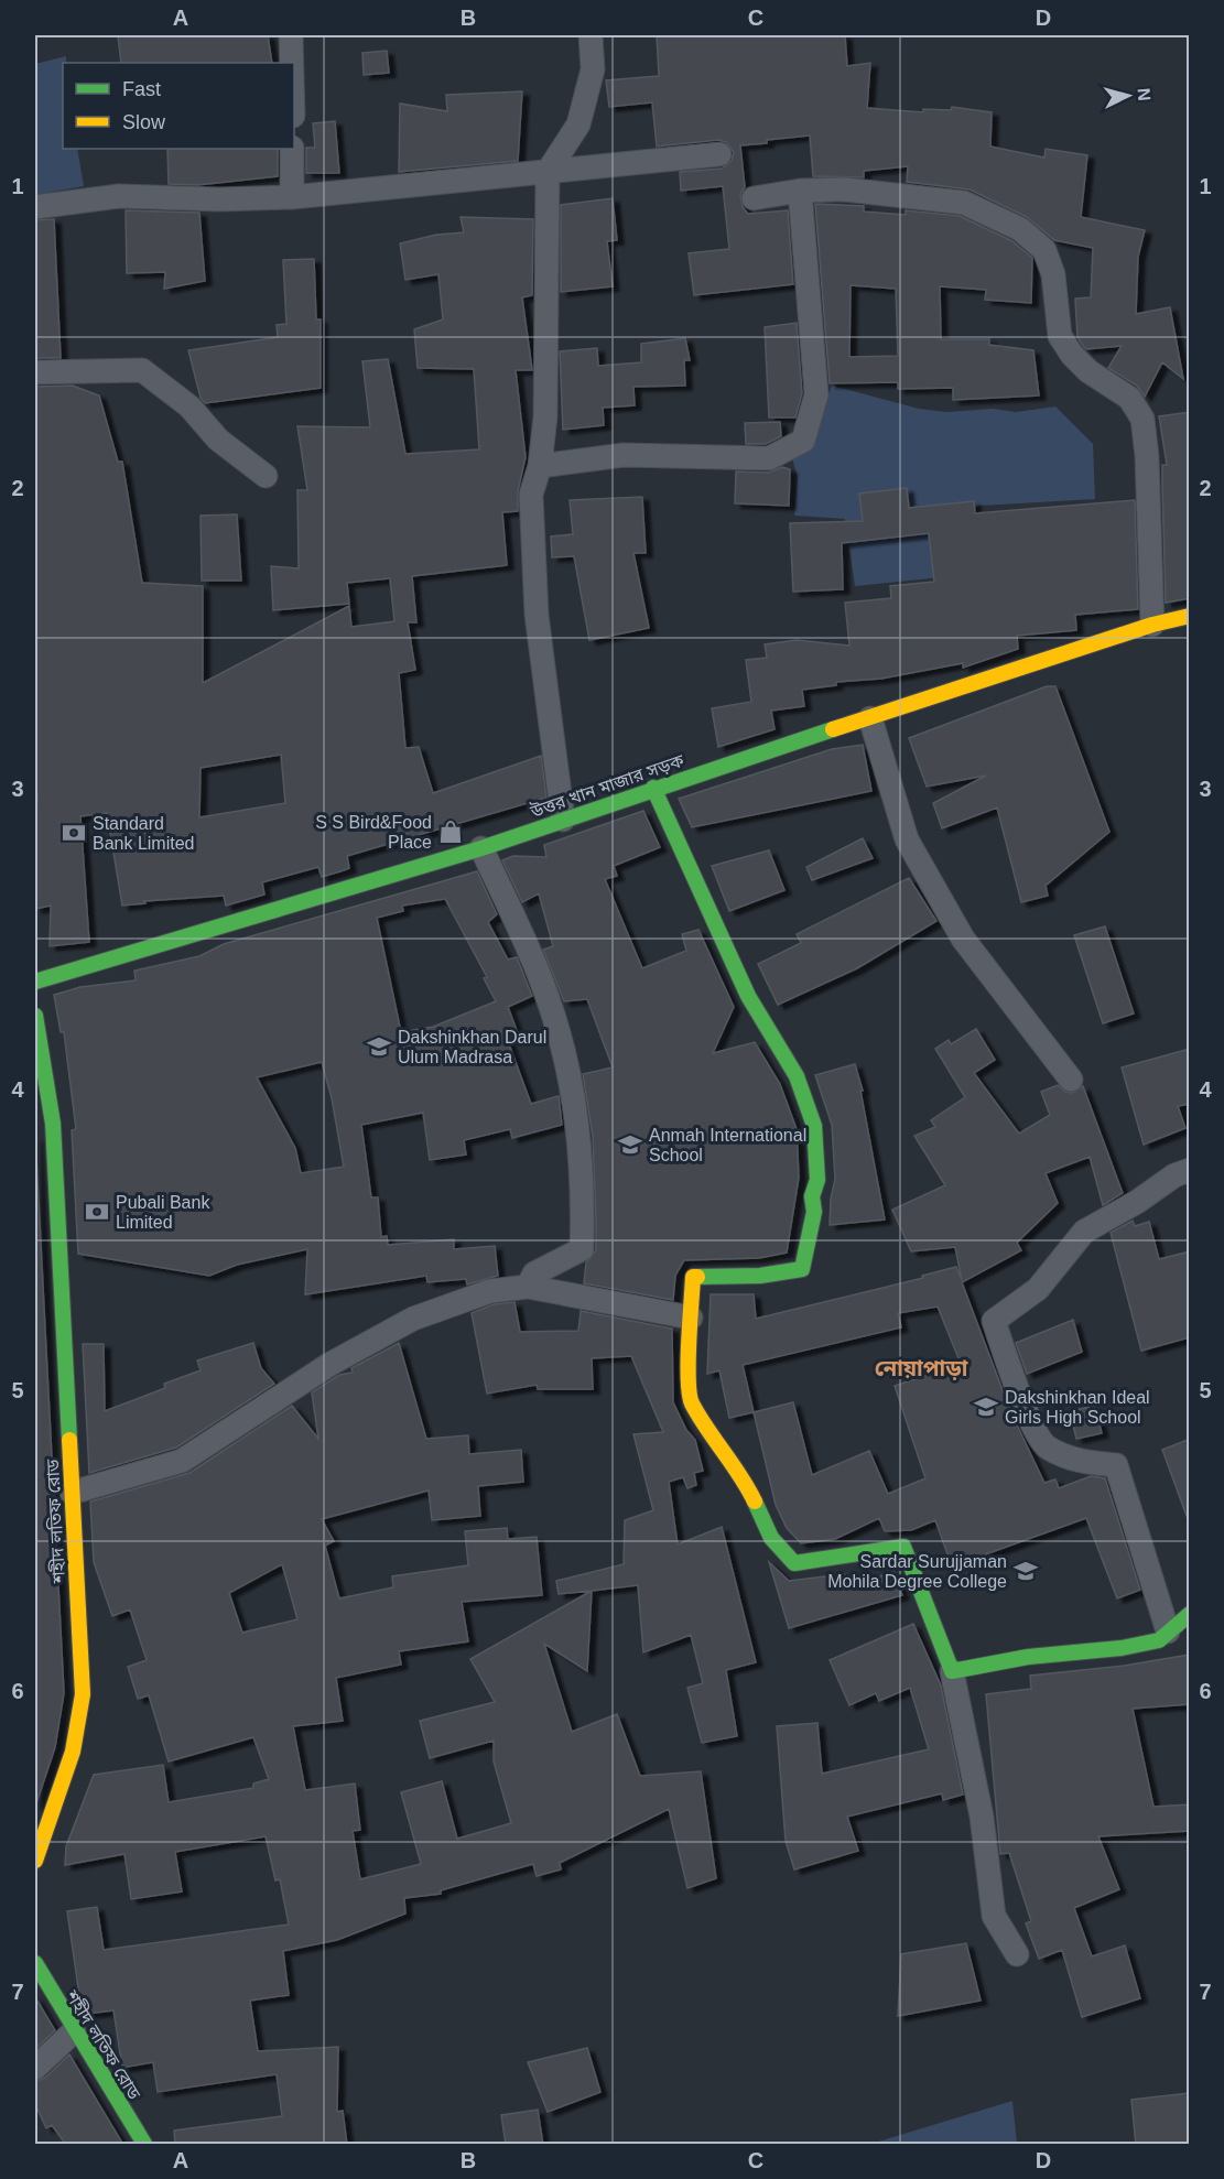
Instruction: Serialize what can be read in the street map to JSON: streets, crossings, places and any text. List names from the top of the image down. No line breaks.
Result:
{"streets":{"street":["উত্তর খান মাজার সড়ক","শহীদ লতিফ রোড"]},"districts":["নোয়াপাড়া"],"places":{"shop":["S S Bird&Food Place"],"bank":["Standard Bank Limited","Pubali Bank Limited"],"school or university":["Dakshinkhan Darul Ulum Madrasa","Anmah International School","Dakshinkhan Ideal Girls High School","Sardar Surujjaman Mohila Degree College"]},"legend":["Fast","Slow"],"north":"right","grid":{"columns":["A","B","C","D"],"rows":["1","2","3","4","5","6","7"]}}
